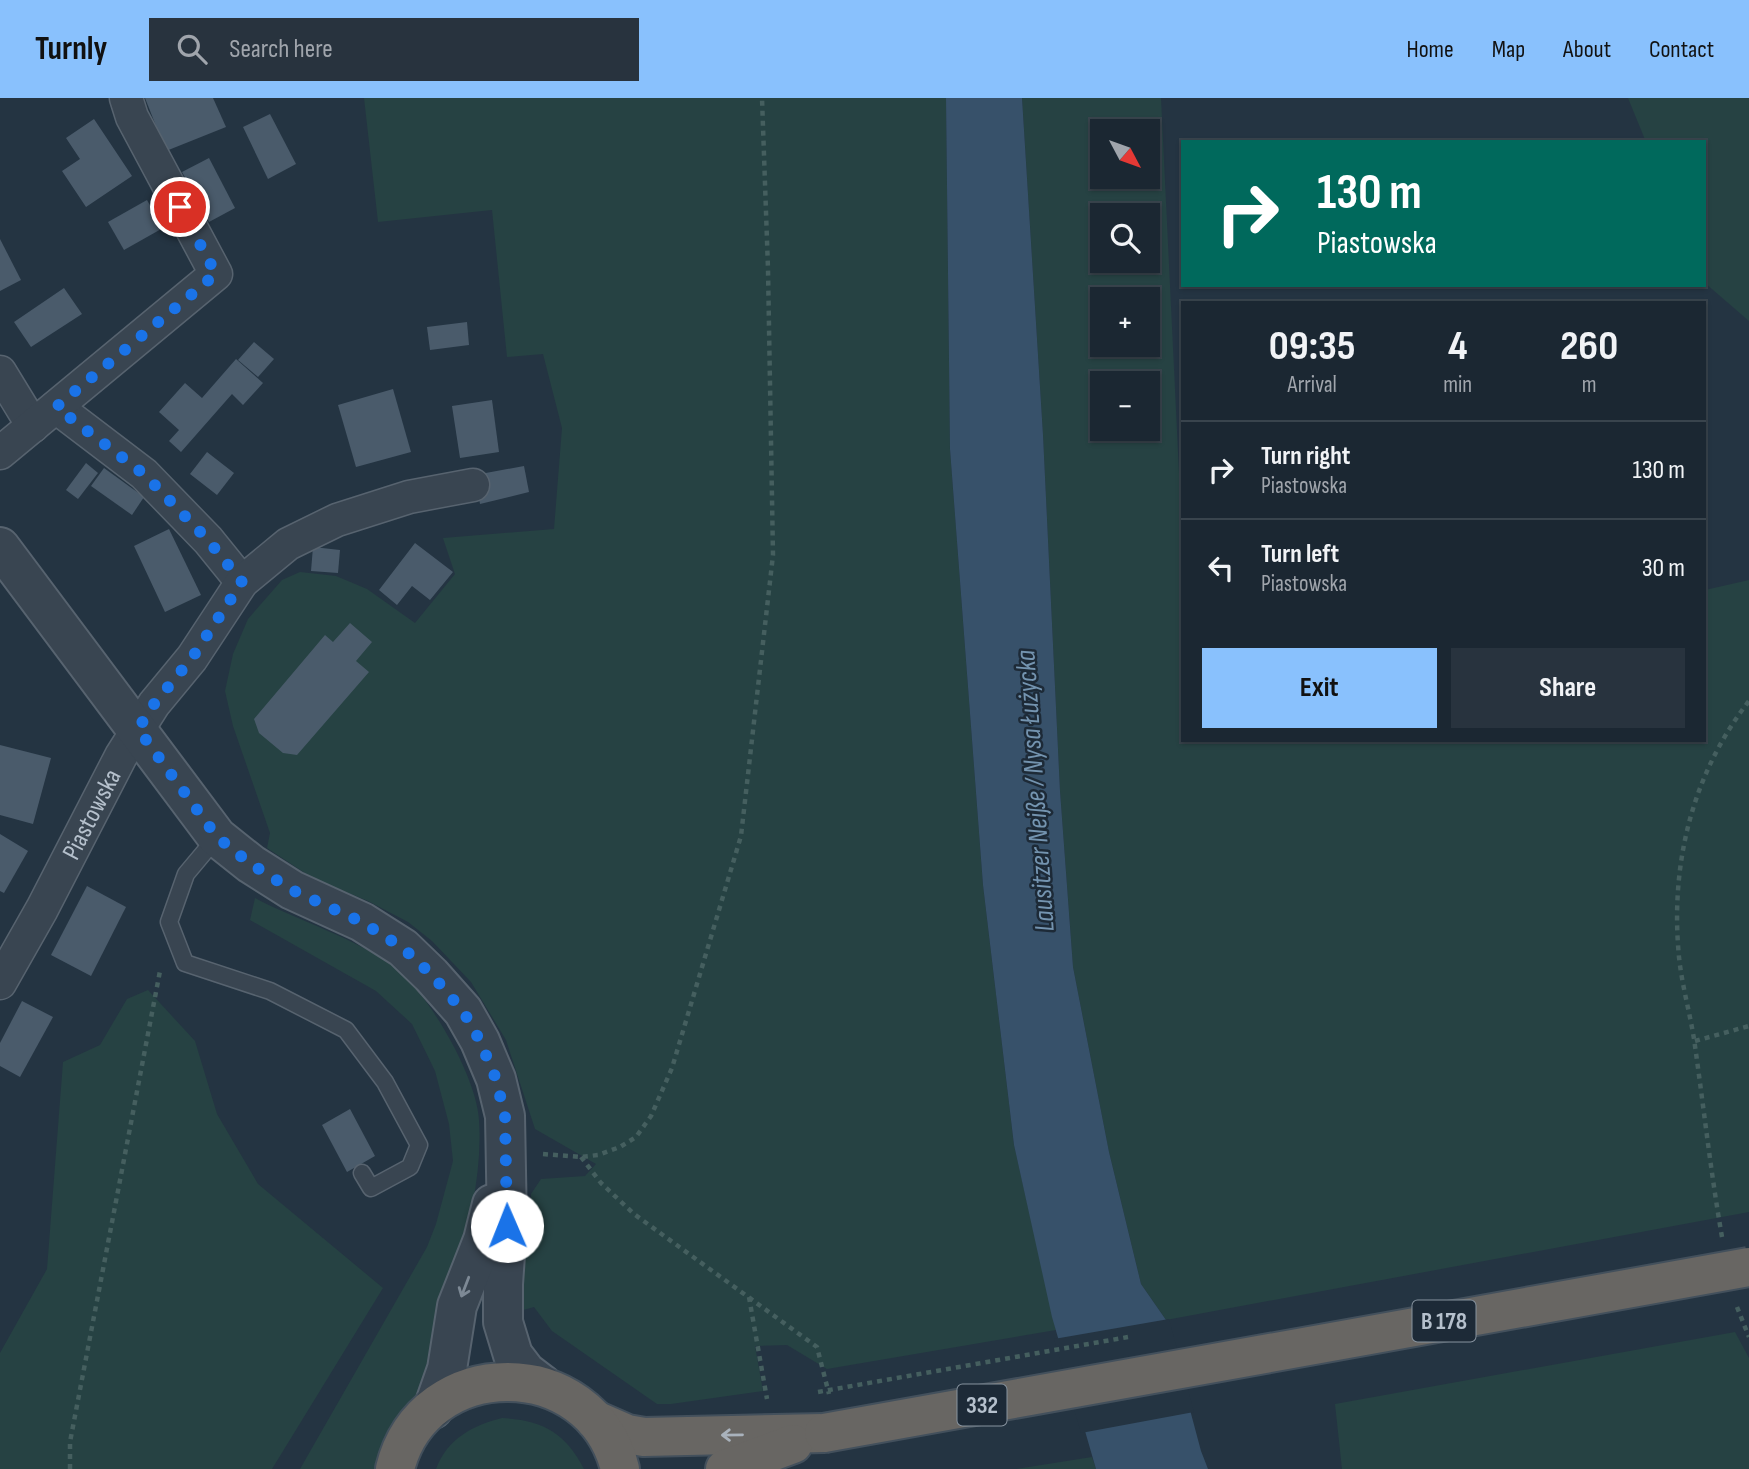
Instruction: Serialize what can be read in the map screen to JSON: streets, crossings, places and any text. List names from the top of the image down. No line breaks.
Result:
{"streets":{"highway":["B 178","332"],"street":["Piastowska"]},"crossings":[["B 178","332"]],"water":["Lausitzer Neiße / Nysa Łużycka"],"north":"bottom right","page":{"header":"Turnly","search":"Search here","nav":["Home","Map","About","Contact"],"map_buttons":["+","−"],"turn":["130 m","Piastowska"],"eta":["09:35","Arrival","4","min","260","m"],"list":[{"name":"Turn right","note":"Piastowska","value":"130 m"},{"name":"Turn left","note":"Piastowska","value":"30 m"}],"buttons":["Exit","Share"]}}
